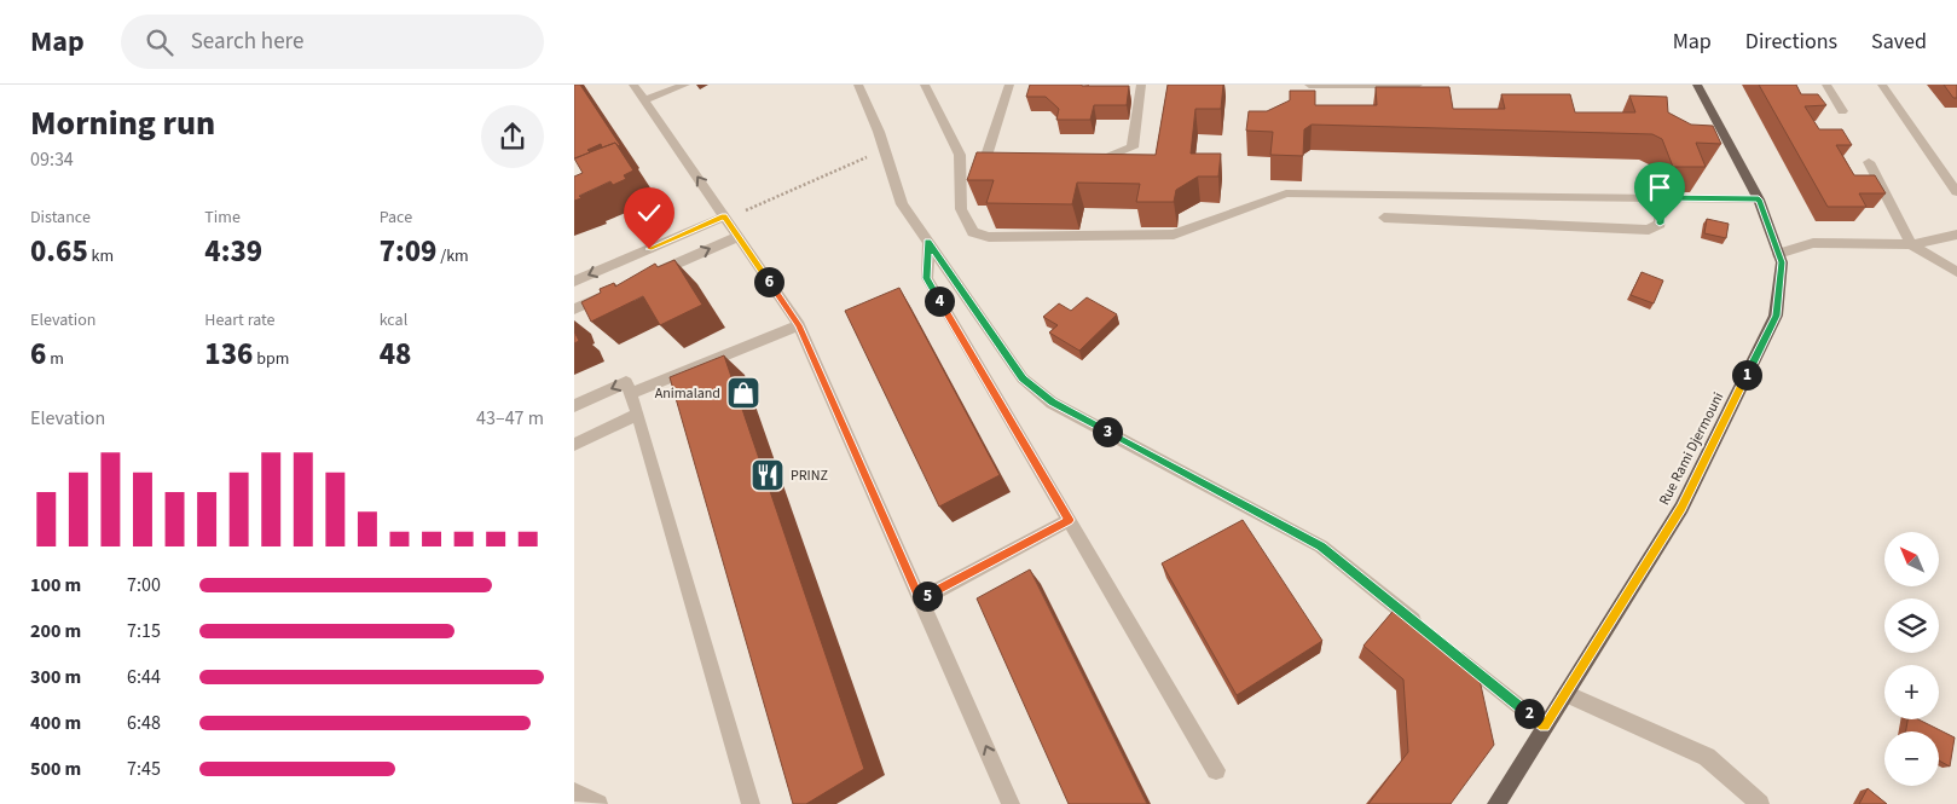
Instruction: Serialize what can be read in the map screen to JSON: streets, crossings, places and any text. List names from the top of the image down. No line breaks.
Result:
{"streets":{"main road":["Rue Rami Djermouni"]},"places":{"shop":["Animaland"],"restaurant":["PRINZ"]},"north":"top left","page":{"header":"Map","search":"Search here","nav":["Map","Directions","Saved"],"heading":["Morning run","09:34"],"stats":[["Distance","0.65 km"],["Time","4:39"],["Pace","7:09 /km"],["Elevation","6 m"],["Heart rate","136 bpm"],["kcal","48"]],"pins":["6","4","1","3","5","2"],"chart":["Elevation","43–47 m"],"map_buttons":["+","−"],"list":[{"name":"100 m","note":"7:00"},{"name":"200 m","note":"7:15"},{"name":"300 m","note":"6:44"},{"name":"400 m","note":"6:48"},{"name":"500 m","note":"7:45"}]}}
